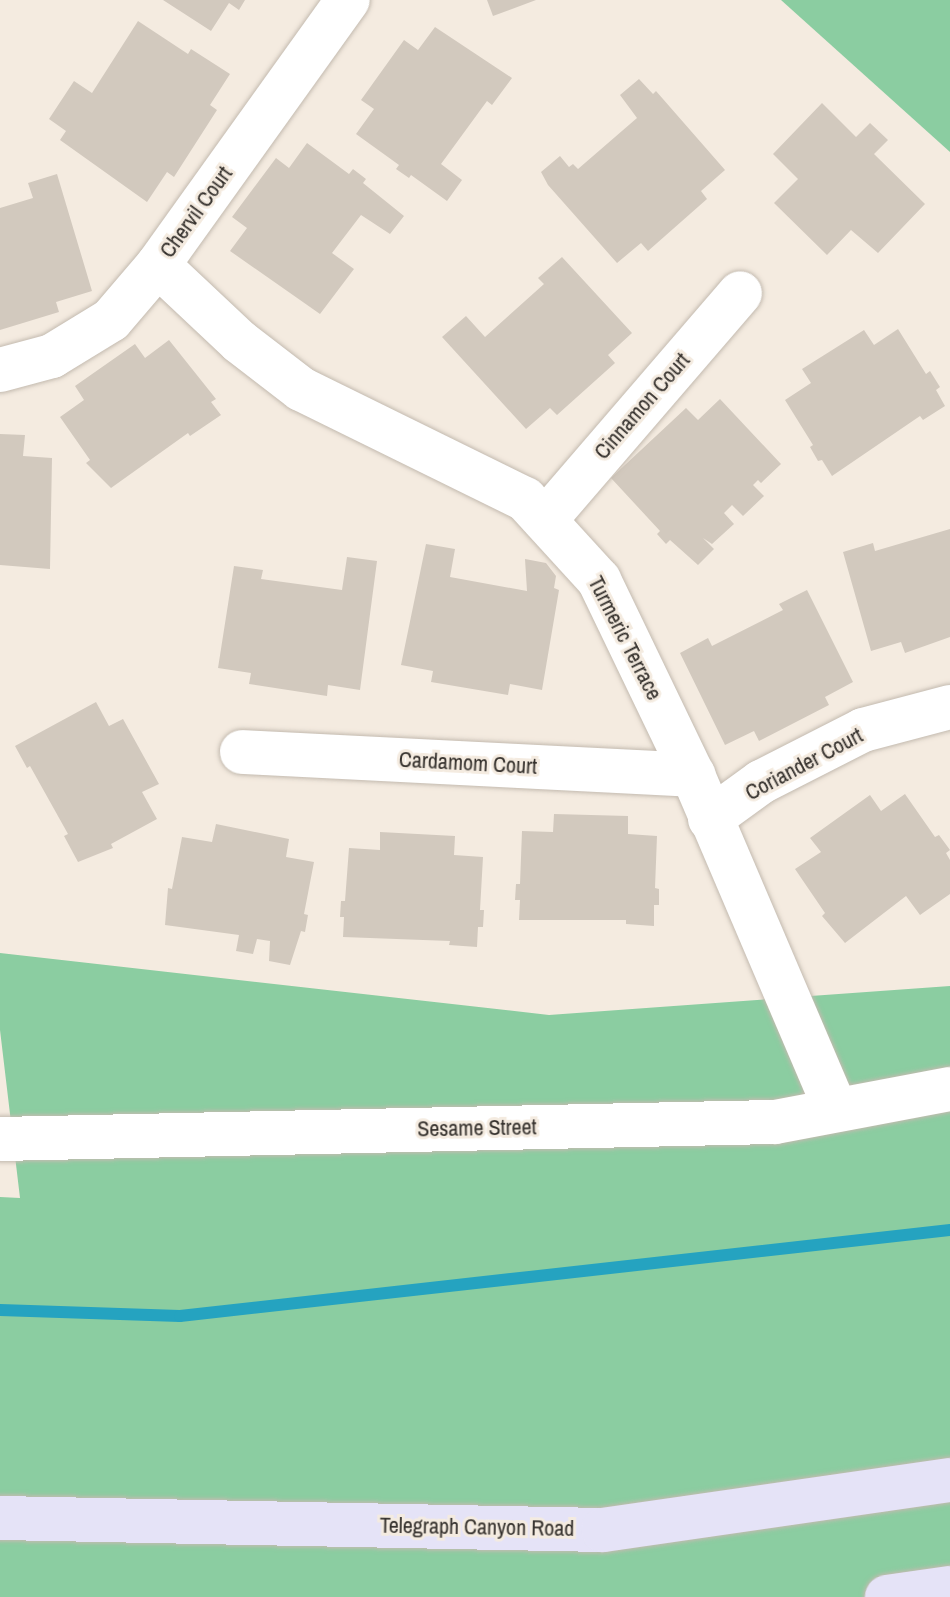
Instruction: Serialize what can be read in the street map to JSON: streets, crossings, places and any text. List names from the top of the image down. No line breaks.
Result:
{"streets":{"main road":["Telegraph Canyon Road"],"street":["Chervil Court","Cinnamon Court","Turmeric Terrace","Cardamom Court","Coriander Court","Sesame Street"]},"crossings":[["Chervil Court","Turmeric Terrace"],["Cinnamon Court","Turmeric Terrace"],["Turmeric Terrace","Cardamom Court"],["Turmeric Terrace","Coriander Court"],["Turmeric Terrace","Sesame Street"]]}
